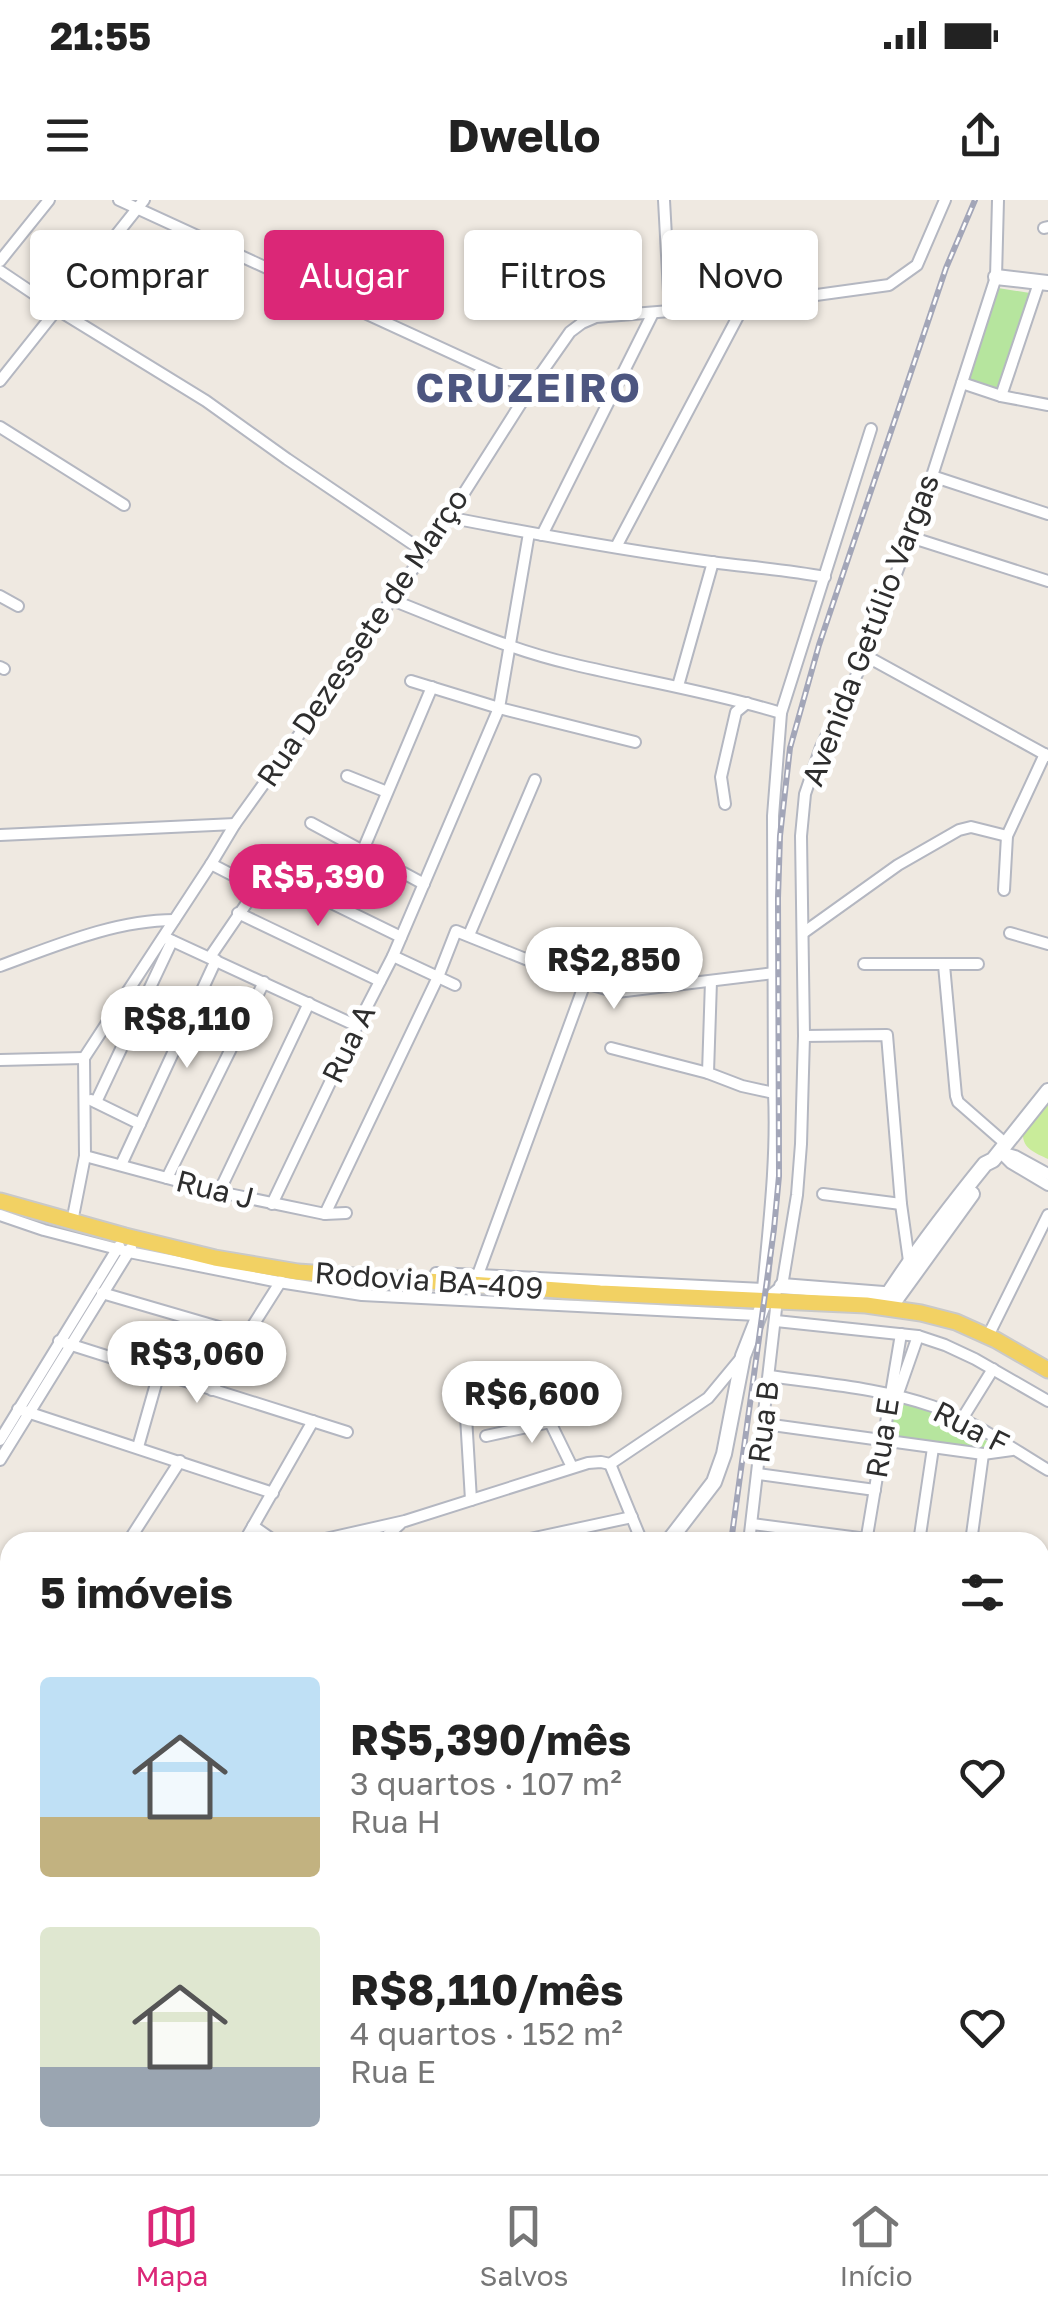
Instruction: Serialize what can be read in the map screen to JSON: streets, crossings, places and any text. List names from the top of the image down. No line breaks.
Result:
{"streets":{"main road":["Rodovia BA-409"],"street":["Avenida Getúlio Vargas","Rua Dezessete de Março","Rua A","Rua J","Rua B","Rua F","Rua E"]},"crossings":[["Avenida Getúlio Vargas","Rodovia BA-409"],["Avenida Getúlio Vargas","Rua B"],["Rua Dezessete de Março","Rua A"],["Rua A","Rua J"],["Rodovia BA-409","Rua B"],["Rodovia BA-409","Rua E"],["Rua B","Rua F"],["Rua F","Rua E"]],"districts":["CRUZEIRO"],"page":{"status":"21:55","header":"Dwello","chip":["Comprar","Alugar","Filtros","Novo"],"price":["R$5,390","R$2,850","R$8,110","R$3,060","R$6,600"],"heading":"5 imóveis","list":[{"name":"R$5,390/mês","note":"3 quartos · 107 m² · Rua H"},{"name":"R$8,110/mês","note":"4 quartos · 152 m² · Rua E"}],"tabs":["Mapa","Salvos","Início"]}}
